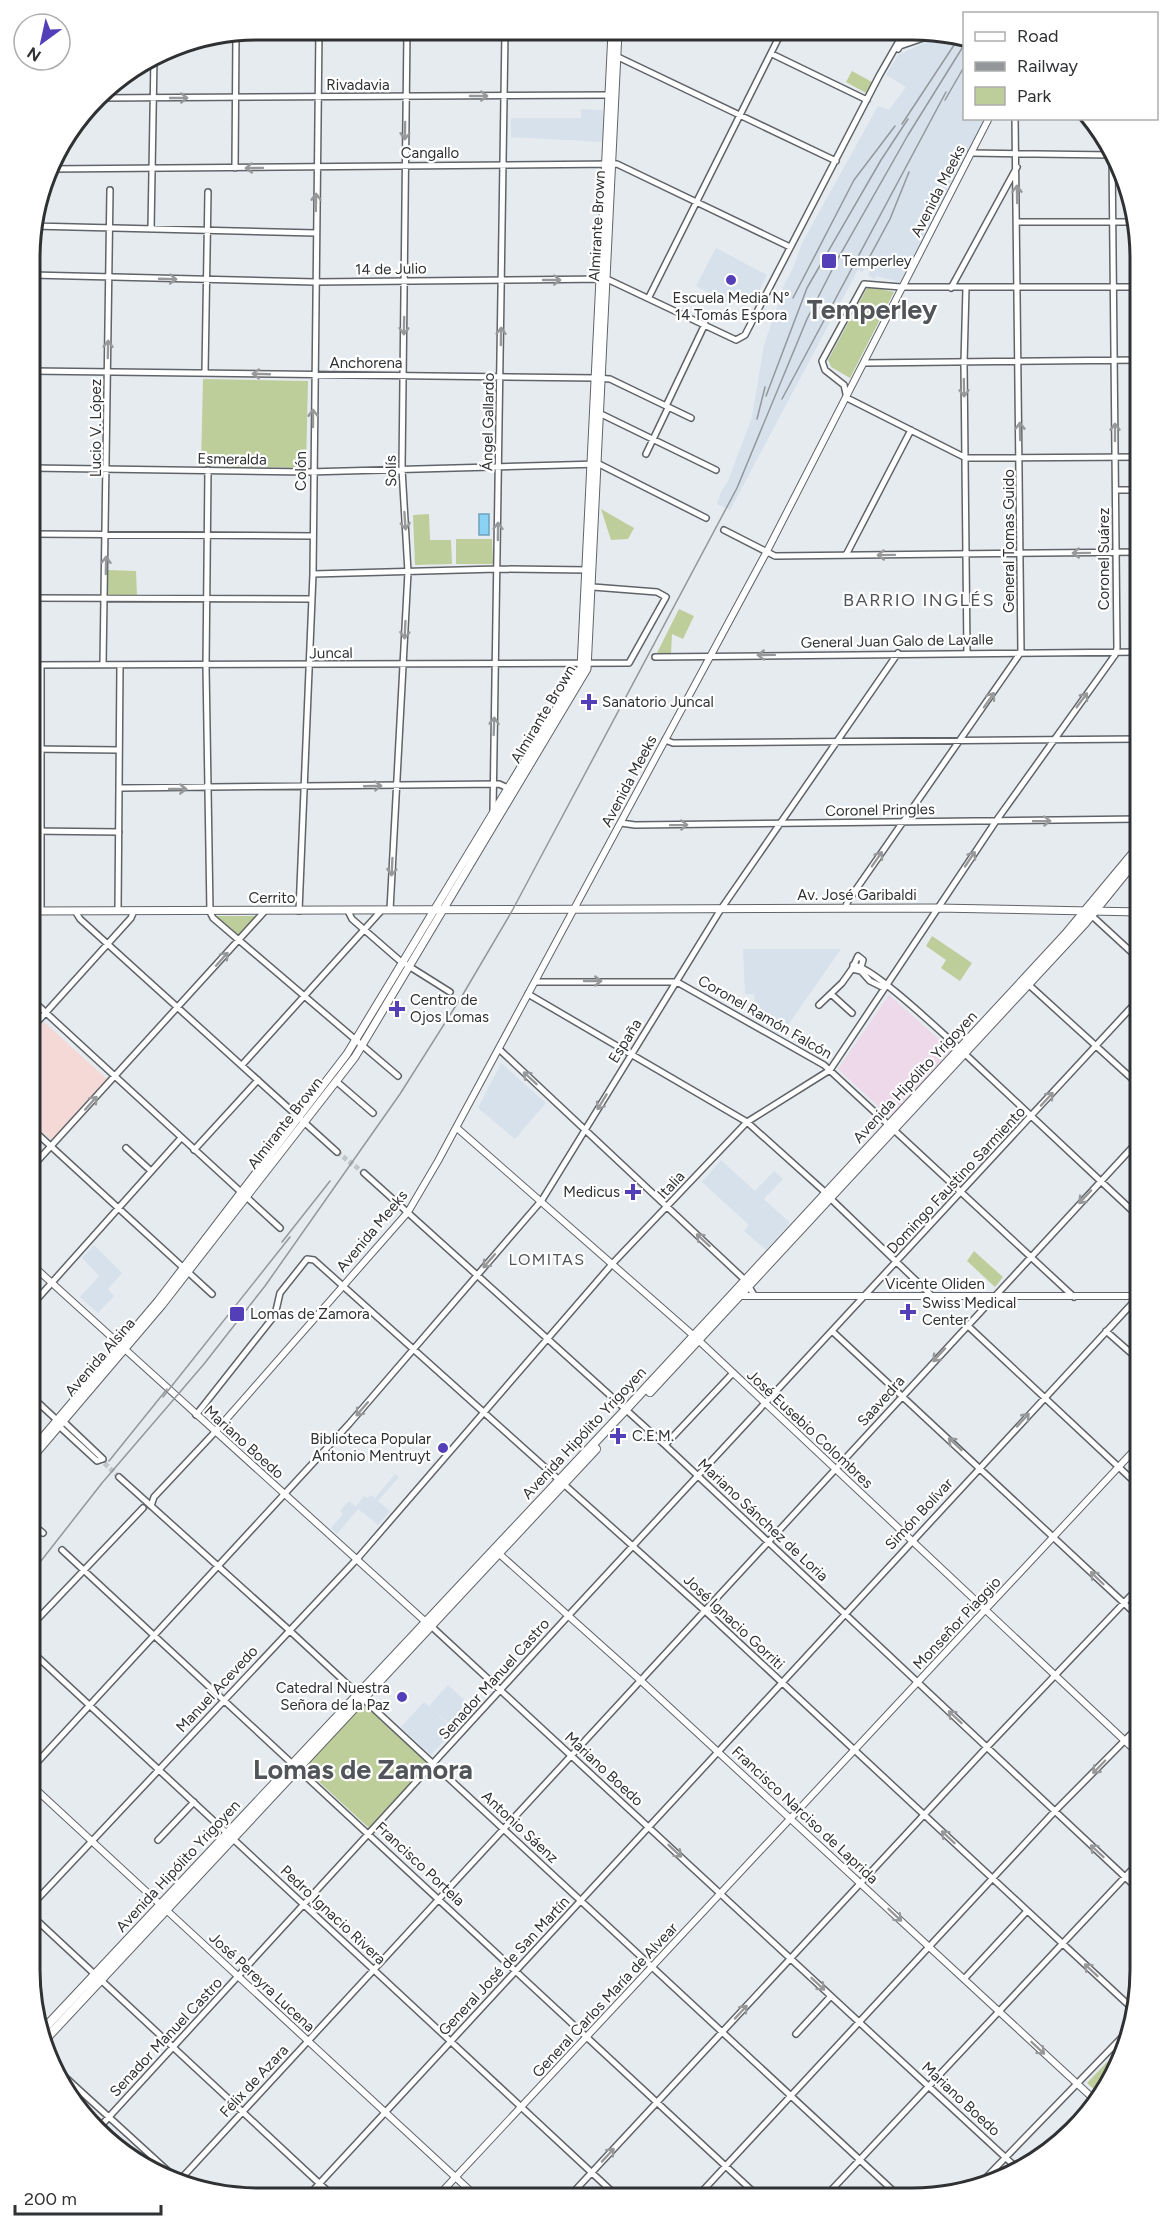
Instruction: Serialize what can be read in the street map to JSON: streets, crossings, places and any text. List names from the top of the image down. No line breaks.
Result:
{"streets":{"main road":["Almirante Brown","Av. José Garibaldi","Cerrito","Avenida Hipólito Yrigoyen","Avenida Alsina"],"street":["Rivadavia","Cangallo","Avenida Meeks","14 de Julio","Anchorena","Ángel Gallardo","Lucio V. López","Esmeralda","Colón","Solís","General Tomas Guido","Coronel Suárez","General Juan Galo de Lavalle","Juncal","Coronel Pringles","Coronel Ramón Falcón","España","Domingo Faustino Sarmiento","Italia","Vicente Oliden","Saavedra","José Eusebio Colombres","Mariano Boedo","Simón Bolívar","Mariano Sánchez de Loria","José Ignacio Gorriti","Monseñor Piaggio","Senador Manuel Castro","Manuel Acevedo","Francisco Narciso de Laprida","Antonio Sáenz","Francisco Portela","Pedro Ignacio Rivera","General José de San Martín","José Pereyra Lucena","General Carlos María de Alvear","Félix de Azara"]},"crossings":[["Rivadavia","Almirante Brown"],["Rivadavia","Ángel Gallardo"],["Rivadavia","Colón"],["Rivadavia","Solís"],["Cangallo","Almirante Brown"],["Cangallo","14 de Julio"],["Cangallo","Ángel Gallardo"],["Cangallo","Colón"],["Cangallo","Solís"],["Avenida Meeks","General Juan Galo de Lavalle"],["Avenida Meeks","Coronel Pringles"],["Avenida Meeks","Av. José Garibaldi"],["Avenida Meeks","Coronel Ramón Falcón"],["Avenida Meeks","José Eusebio Colombres"],["Avenida Meeks","Mariano Boedo"],["Avenida Meeks","Mariano Sánchez de Loria"],["Avenida Meeks","José Ignacio Gorriti"],["Almirante Brown","14 de Julio"],["Almirante Brown","Anchorena"],["Almirante Brown","Ángel Gallardo"],["Almirante Brown","Esmeralda"],["Almirante Brown","Juncal"],["Almirante Brown","Cerrito"],["Almirante Brown","Avenida Alsina"],["14 de Julio","Ángel Gallardo"],["14 de Julio","Lucio V. López"],["14 de Julio","Colón"],["14 de Julio","Solís"],["Anchorena","Ángel Gallardo"],["Anchorena","Lucio V. López"],["Anchorena","Colón"],["Anchorena","Solís"],["Ángel Gallardo","Esmeralda"],["Ángel Gallardo","Juncal"],["Lucio V. López","Esmeralda"],["Lucio V. López","Juncal"],["Esmeralda","Colón"],["Esmeralda","Solís"],["Colón","Juncal"],["Colón","Cerrito"],["Solís","Juncal"],["Solís","Cerrito"],["General Tomas Guido","General Juan Galo de Lavalle"],["Coronel Suárez","General Juan Galo de Lavalle"],["General Juan Galo de Lavalle","España"],["Coronel Pringles","España"],["Av. José Garibaldi","Cerrito"],["Av. José Garibaldi","España"],["Av. José Garibaldi","Avenida Hipólito Yrigoyen"],["Av. José Garibaldi","Italia"],["Coronel Ramón Falcón","España"],["Coronel Ramón Falcón","Avenida Hipólito Yrigoyen"],["Coronel Ramón Falcón","Domingo Faustino Sarmiento"],["Coronel Ramón Falcón","Italia"],["Coronel Ramón Falcón","Vicente Oliden"],["Coronel Ramón Falcón","Saavedra"],["España","José Eusebio Colombres"],["España","Mariano Boedo"],["España","Mariano Sánchez de Loria"],["España","José Ignacio Gorriti"],["España","Antonio Sáenz"],["España","Francisco Portela"],["España","Pedro Ignacio Rivera"],["Avenida Hipólito Yrigoyen","Vicente Oliden"],["Avenida Hipólito Yrigoyen","José Eusebio Colombres"],["Avenida Hipólito Yrigoyen","Mariano Boedo"],["Avenida Hipólito Yrigoyen","Mariano Sánchez de Loria"],["Avenida Hipólito Yrigoyen","José Ignacio Gorriti"],["Avenida Hipólito Yrigoyen","Francisco Narciso de Laprida"],["Avenida Hipólito Yrigoyen","Antonio Sáenz"],["Avenida Hipólito Yrigoyen","Francisco Portela"],["Avenida Hipólito Yrigoyen","Pedro Ignacio Rivera"],["Avenida Hipólito Yrigoyen","José Pereyra Lucena"],["Domingo Faustino Sarmiento","Vicente Oliden"],["Domingo Faustino Sarmiento","José Eusebio Colombres"],["Domingo Faustino Sarmiento","Mariano Sánchez de Loria"],["Domingo Faustino Sarmiento","José Ignacio Gorriti"],["Domingo Faustino Sarmiento","Senador Manuel Castro"],["Domingo Faustino Sarmiento","Francisco Narciso de Laprida"],["Italia","José Eusebio Colombres"],["Italia","Mariano Sánchez de Loria"],["Italia","José Ignacio Gorriti"],["Italia","Manuel Acevedo"],["Vicente Oliden","Saavedra"],["Avenida Alsina","Mariano Boedo"],["Saavedra","José Eusebio Colombres"],["Saavedra","Mariano Sánchez de Loria"],["Saavedra","José Ignacio Gorriti"],["Saavedra","Francisco Narciso de Laprida"],["Saavedra","Félix de Azara"],["José Eusebio Colombres","Simón Bolívar"],["José Eusebio Colombres","Monseñor Piaggio"],["Mariano Boedo","José Ignacio Gorriti"],["Mariano Boedo","Senador Manuel Castro"],["Mariano Boedo","Manuel Acevedo"],["Mariano Boedo","General José de San Martín"],["Mariano Boedo","General Carlos María de Alvear"],["Mariano Boedo","Félix de Azara"],["Simón Bolívar","Mariano Sánchez de Loria"],["Simón Bolívar","José Ignacio Gorriti"],["Simón Bolívar","Francisco Narciso de Laprida"],["Simón Bolívar","General José de San Martín"],["Mariano Sánchez de Loria","Monseñor Piaggio"],["José Ignacio Gorriti","Monseñor Piaggio"],["Monseñor Piaggio","Francisco Narciso de Laprida"],["Monseñor Piaggio","General Carlos María de Alvear"],["Senador Manuel Castro","Francisco Narciso de Laprida"],["Senador Manuel Castro","Antonio Sáenz"],["Senador Manuel Castro","Francisco Portela"],["Senador Manuel Castro","Pedro Ignacio Rivera"],["Senador Manuel Castro","José Pereyra Lucena"],["Manuel Acevedo","Antonio Sáenz"],["Manuel Acevedo","Francisco Portela"],["Manuel Acevedo","Pedro Ignacio Rivera"],["Manuel Acevedo","José Pereyra Lucena"],["Francisco Narciso de Laprida","General José de San Martín"],["Francisco Narciso de Laprida","General Carlos María de Alvear"],["Francisco Narciso de Laprida","Félix de Azara"],["Antonio Sáenz","General José de San Martín"],["Antonio Sáenz","General Carlos María de Alvear"],["Antonio Sáenz","Félix de Azara"],["Francisco Portela","General José de San Martín"],["Francisco Portela","General Carlos María de Alvear"],["Francisco Portela","Félix de Azara"],["Pedro Ignacio Rivera","General José de San Martín"],["Pedro Ignacio Rivera","General Carlos María de Alvear"],["Pedro Ignacio Rivera","Félix de Azara"],["General José de San Martín","José Pereyra Lucena"],["José Pereyra Lucena","General Carlos María de Alvear"],["José Pereyra Lucena","Félix de Azara"]],"one_way":["Rivadavia","Ángel Gallardo","Solís","General Juan Galo de Lavalle","Coronel Pringles"],"districts":["Temperley","BARRIO INGLÉS","LOMITAS","Lomas de Zamora"],"places":{"transit":["Temperley","Lomas de Zamora"],"other":["Escuela Media N° 14 Tomás Espora","Biblioteca Popular Antonio Mentruyt","Catedral Nuestra Señora de la Paz"],"health":["Sanatorio Juncal","Centro de Ojos Lomas","Medicus","Swiss Medical Center","C.E.M."]},"legend":["Road","Railway","Park"],"scale_bar":"200 m","north":"bottom left"}
